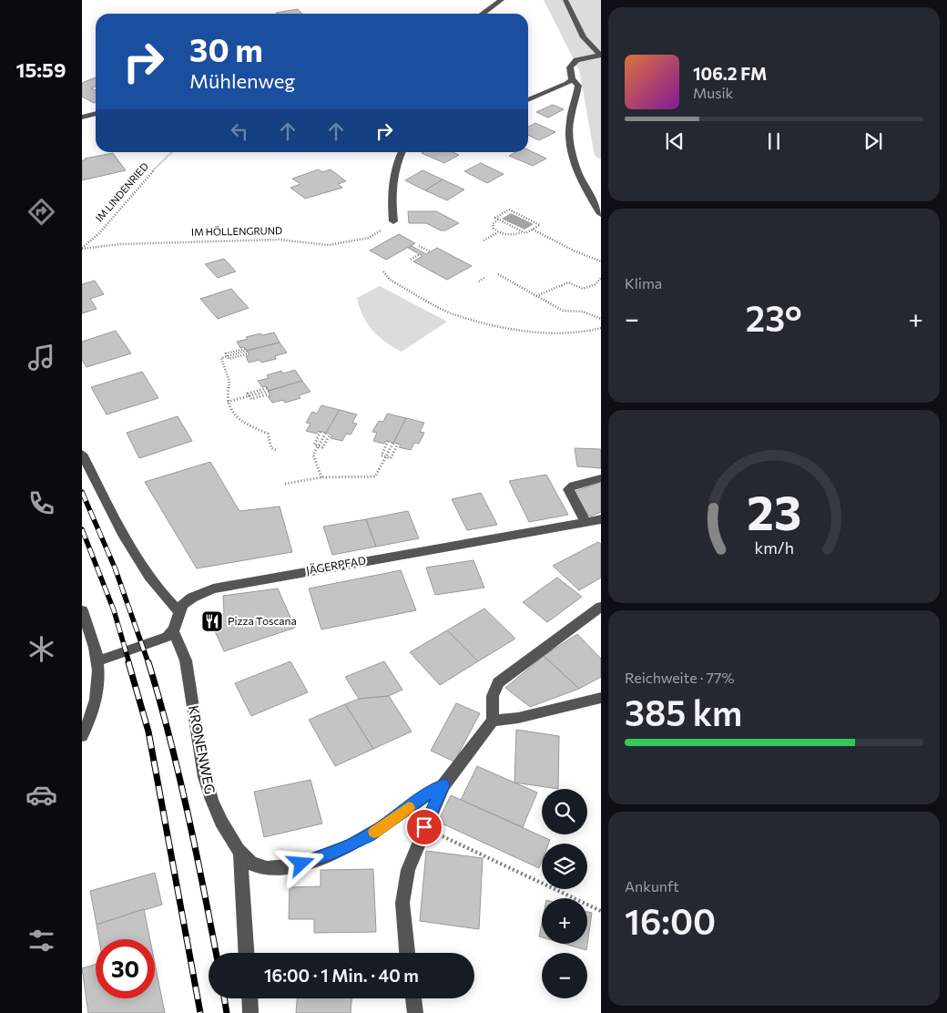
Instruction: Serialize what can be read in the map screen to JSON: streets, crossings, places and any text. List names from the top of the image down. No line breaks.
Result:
{"streets":{"street":["JÄGERPFAD","KRONENWEG"],"path":["IM LINDENRIED","IM HÖLLENGRUND"]},"crossings":[["IM LINDENRIED","IM HÖLLENGRUND"]],"places":{"restaurant":["Pizza Toscana"]},"page":{"tabs":"15:59","turn":["30 m","Mühlenweg"],"song":["106.2 FM","Musik"],"tile":["Klima",["Reichweite · 77%","385 km"],["Ankunft","16:00"]],"heat":["−","23°","+"],"map_buttons":["+","−"],"limit":"30","trip":"16:00 · 1 Min. · 40 m","gauge":["23","km/h"]}}
